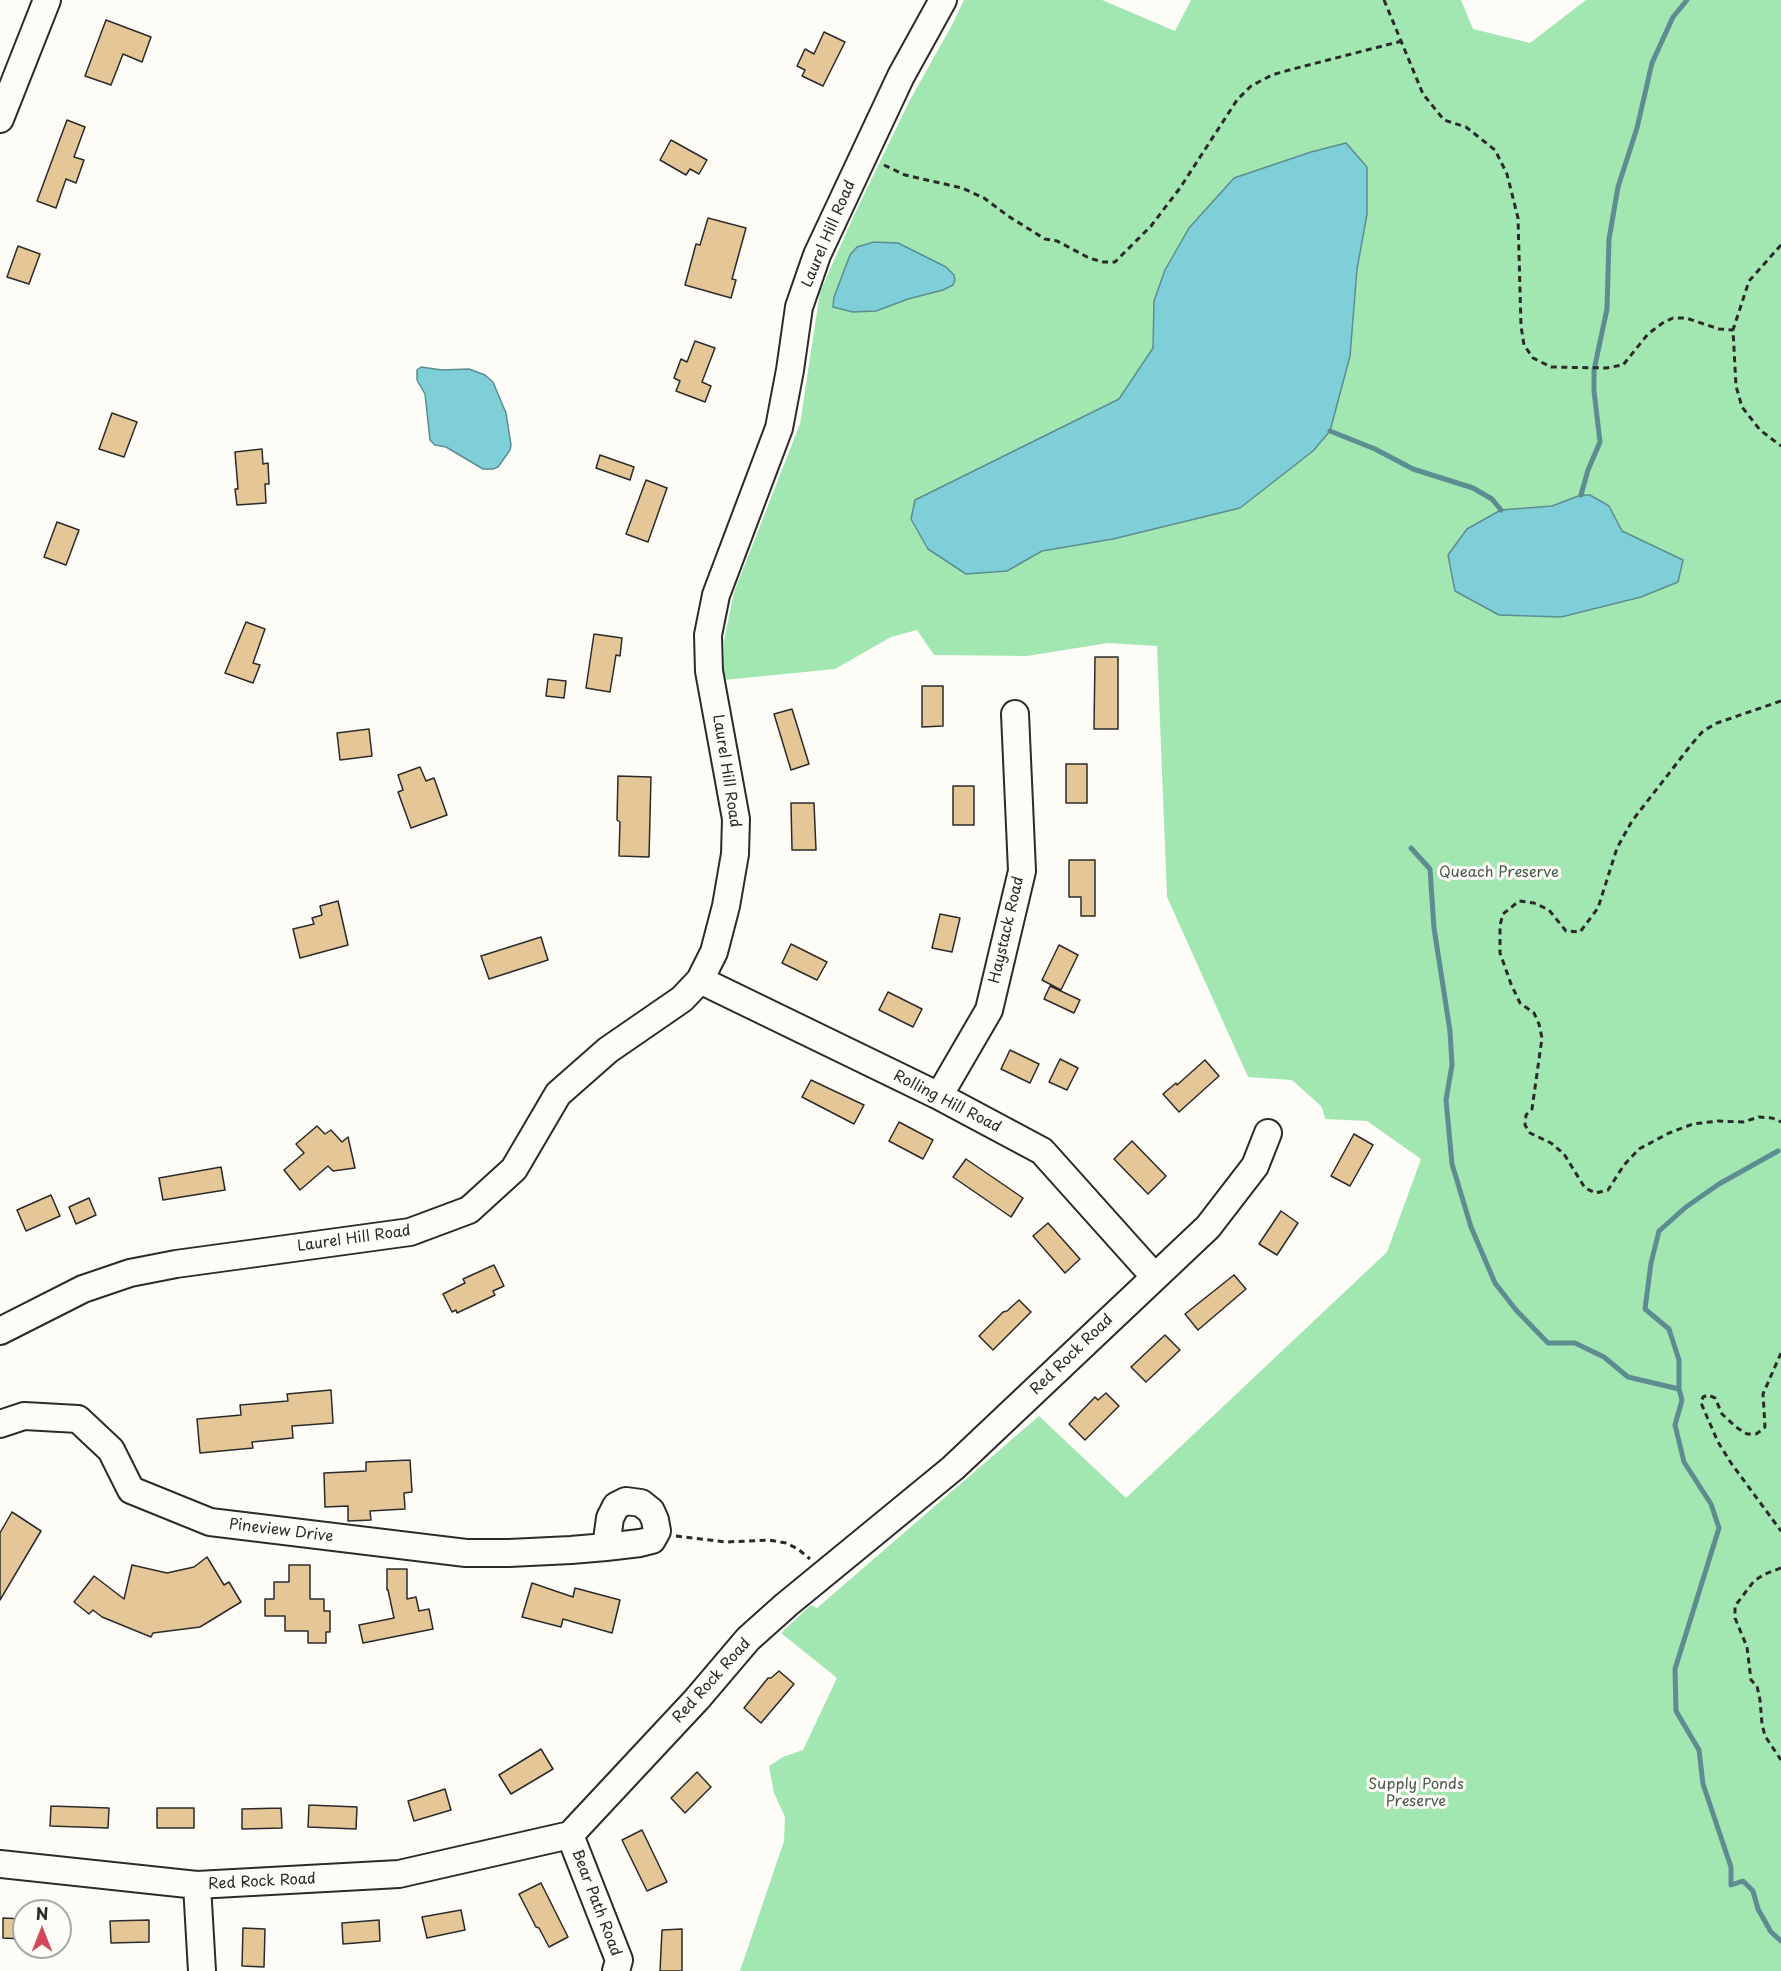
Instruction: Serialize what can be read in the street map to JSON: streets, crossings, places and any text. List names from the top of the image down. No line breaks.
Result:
{"streets":{"street":["Laurel Hill Road","Haystack Road","Rolling Hill Road","Red Rock Road","Pineview Drive","Bear Path Road"]},"crossings":[["Laurel Hill Road","Rolling Hill Road"],["Haystack Road","Rolling Hill Road"],["Rolling Hill Road","Red Rock Road"],["Red Rock Road","Bear Path Road"]],"parks":["Queach Preserve","Supply Ponds Preserve"],"north":"top"}
